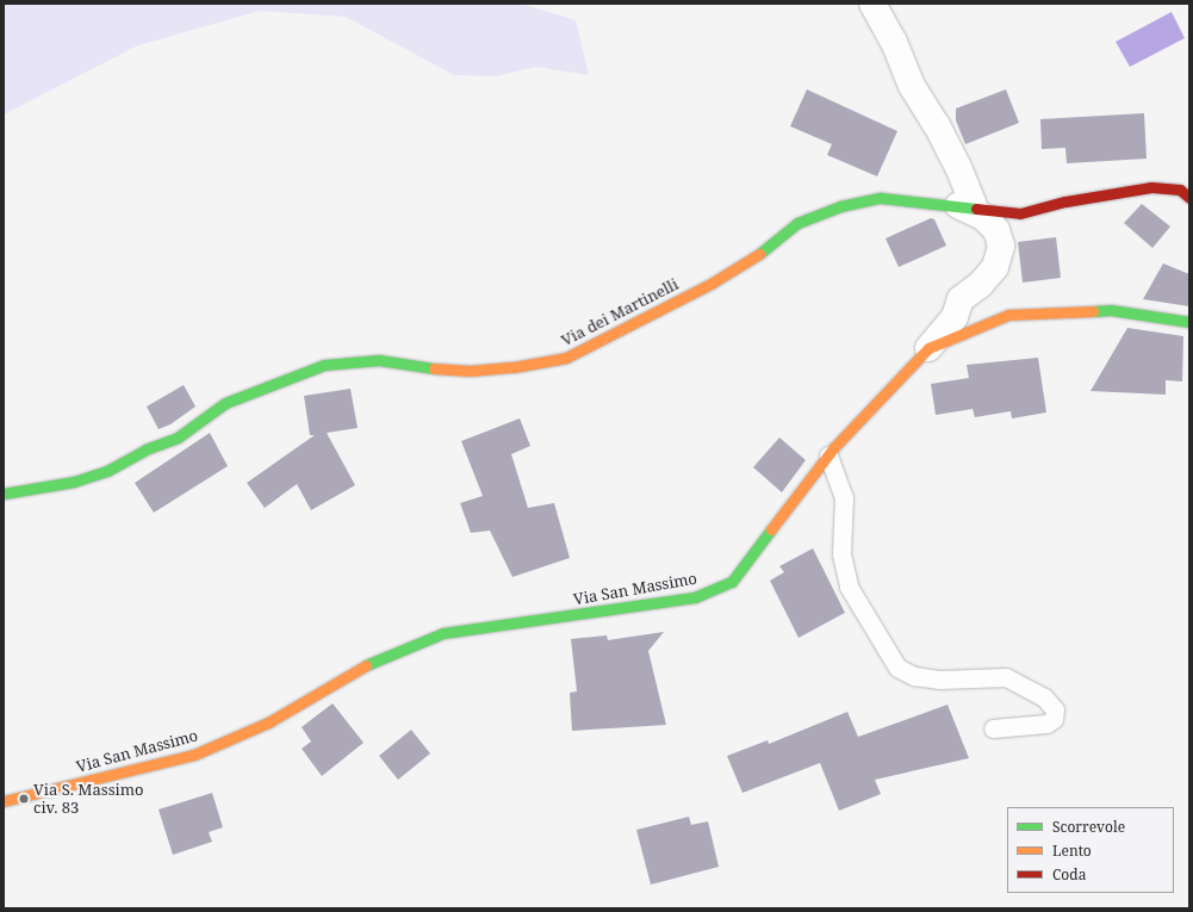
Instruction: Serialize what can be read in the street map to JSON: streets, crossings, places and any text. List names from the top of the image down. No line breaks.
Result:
{"streets":{"street":["Via dei Martinelli","Via San Massimo"]},"places":["Via S. Massimo civ. 83"],"legend":["Scorrevole","Lento","Coda"]}
